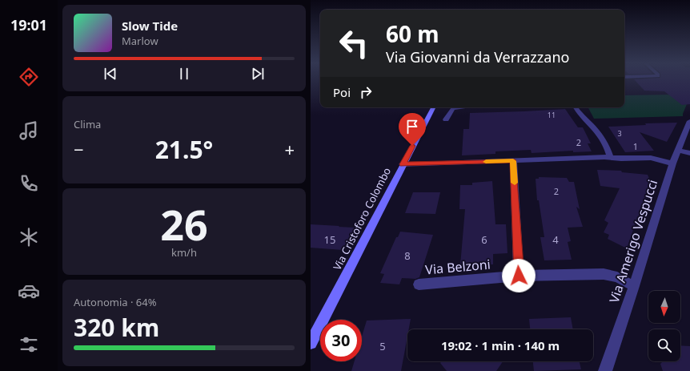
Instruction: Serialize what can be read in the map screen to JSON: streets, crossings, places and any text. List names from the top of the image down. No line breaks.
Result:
{"streets":{"street":["Via Cristoforo Colombo","Via Amerigo Vespucci","Via Belzoni"]},"crossings":[["Via Amerigo Vespucci","Via Belzoni"]],"house_numbers":["11","3","2","1","2","15","6","4","8","5"],"north":"bottom","page":{"tabs":"19:01","turn":["60 m","Via Giovanni da Verrazzano"],"song":["Slow Tide","Marlow"],"then":"Poi","tile":["Clima",["26","km/h"],["Autonomia · 64%","320 km"]],"heat":["−","21.5°","+"],"limit":"30","trip":"19:02 · 1 min · 140 m"}}
